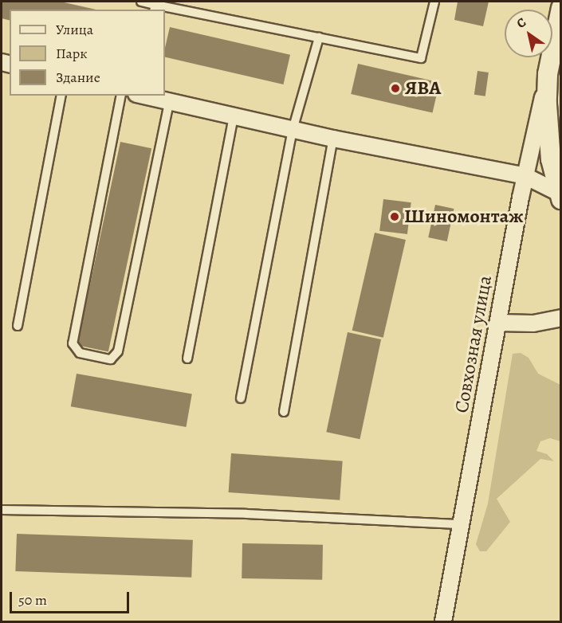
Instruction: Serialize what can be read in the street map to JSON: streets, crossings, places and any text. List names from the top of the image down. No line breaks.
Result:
{"streets":{"street":["Совхозная улица"]},"places":["ЯВА","Шиномонтаж"],"legend":["Улица","Парк","Здание"],"scale_bar":"50 m","north":"top left"}
